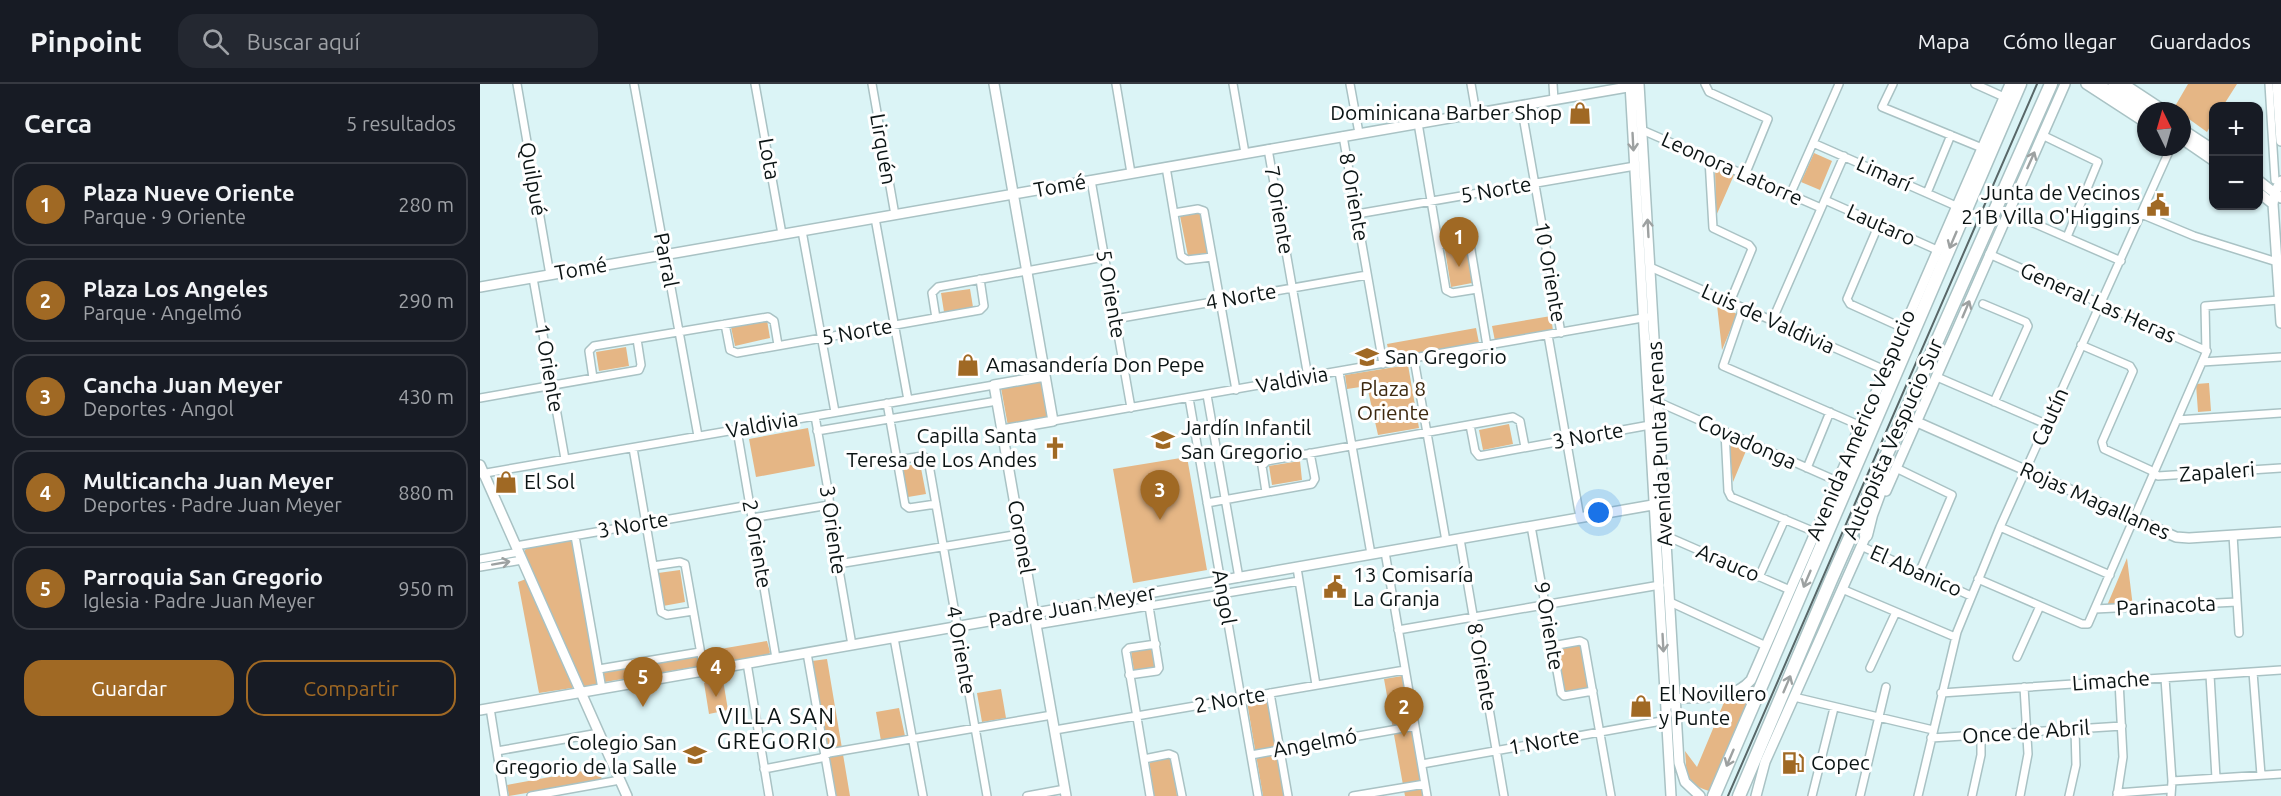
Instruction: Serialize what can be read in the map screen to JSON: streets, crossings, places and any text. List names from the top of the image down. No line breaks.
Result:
{"streets":{"highway":["Autopista Vespucio Sur"],"street":["Lirquén","Lota","Leonora Latorre","Limarí","Quilpué","Tomé","5 Norte","8 Oriente","7 Oriente","Lautaro","Parral","10 Oriente","5 Oriente","4 Norte","General Las Heras","Luis de Valdivia","1 Oriente","Valdivia","Cautín","Avenida Américo Vespucio","3 Norte","Covadonga","Avenida Punta Arenas","Zapaleri","Rojas Magallanes","3 Oriente","Coronel","2 Oriente","Arauco","El Abanico","Angol","Parinacota","Padre Juan Meyer","9 Oriente","4 Oriente","Limache","2 Norte","Once de Abril","1 Norte","Angelmó"]},"crossings":[["Lirquén","Tomé"],["Lota","Tomé"],["Leonora Latorre","Avenida Punta Arenas"],["Limarí","Avenida Américo Vespucio"],["Quilpué","Tomé"],["Tomé","8 Oriente"],["Tomé","7 Oriente"],["Tomé","Parral"],["Tomé","10 Oriente"],["Tomé","5 Oriente"],["Tomé","1 Oriente"],["Tomé","Avenida Punta Arenas"],["5 Norte","8 Oriente"],["5 Norte","10 Oriente"],["5 Norte","Avenida Punta Arenas"],["8 Oriente","4 Norte"],["8 Oriente","Valdivia"],["8 Oriente","Padre Juan Meyer"],["8 Oriente","1 Norte"],["7 Oriente","4 Norte"],["7 Oriente","Valdivia"],["Lautaro","Avenida Américo Vespucio"],["Parral","Valdivia"],["10 Oriente","Valdivia"],["10 Oriente","3 Norte"],["10 Oriente","Padre Juan Meyer"],["5 Oriente","4 Norte"],["5 Oriente","Valdivia"],["General Las Heras","Cautín"],["Luis de Valdivia","Avenida Américo Vespucio"],["Luis de Valdivia","Avenida Punta Arenas"],["1 Oriente","Valdivia"],["Valdivia","Avenida Punta Arenas"],["Valdivia","3 Oriente"],["Valdivia","Coronel"],["Valdivia","2 Oriente"],["Valdivia","Angol"],["Cautín","Rojas Magallanes"],["Cautín","El Abanico"],["Cautín","Limache"],["Cautín","Once de Abril"],["Avenida Américo Vespucio","Covadonga"],["Avenida Américo Vespucio","Avenida Punta Arenas"],["Avenida Américo Vespucio","Arauco"],["3 Norte","Avenida Punta Arenas"],["3 Norte","2 Oriente"],["Covadonga","Avenida Punta Arenas"],["Avenida Punta Arenas","Arauco"],["Avenida Punta Arenas","Padre Juan Meyer"],["Avenida Punta Arenas","1 Norte"],["3 Oriente","Padre Juan Meyer"],["Coronel","Padre Juan Meyer"],["Coronel","2 Norte"],["2 Oriente","Padre Juan Meyer"],["Angol","Padre Juan Meyer"],["Angol","2 Norte"],["Angol","Angelmó"],["Padre Juan Meyer","9 Oriente"],["Padre Juan Meyer","4 Oriente"],["9 Oriente","1 Norte"]],"districts":["VILLA SAN GREGORIO"],"parks":["Plaza 8 Oriente"],"places":{"shop":["Dominicana Barber Shop","Amasandería Don Pepe","El Sol","El Novillero y Punte"],"public building":["Junta de Vecinos 21B Villa O'Higgins","13 Comisaría La Granja"],"school or university":["San Gregorio","Jardín Infantil San Gregorio","Colegio San Gregorio de la Salle"],"church":["Capilla Santa Teresa de Los Andes"],"fuel station":["Copec"]},"north":"top","page":{"header":"Pinpoint","search":"Buscar aquí","nav":["Mapa","Cómo llegar","Guardados"],"heading":["Cerca","5 resultados"],"map_buttons":["+","−"],"list":[{"mark":"1","name":"Plaza Nueve Oriente","note":"Parque · 9 Oriente","value":"280 m"},{"mark":"2","name":"Plaza Los Angeles","note":"Parque · Angelmó","value":"290 m"},{"mark":"3","name":"Cancha Juan Meyer","note":"Deportes · Angol","value":"430 m"},{"mark":"4","name":"Multicancha Juan Meyer","note":"Deportes · Padre Juan Meyer","value":"880 m"},{"mark":"5","name":"Parroquia San Gregorio","note":"Iglesia · Padre Juan Meyer","value":"950 m"}],"pins":["1","3","4","5","2"],"buttons":["Guardar","Compartir"]}}
